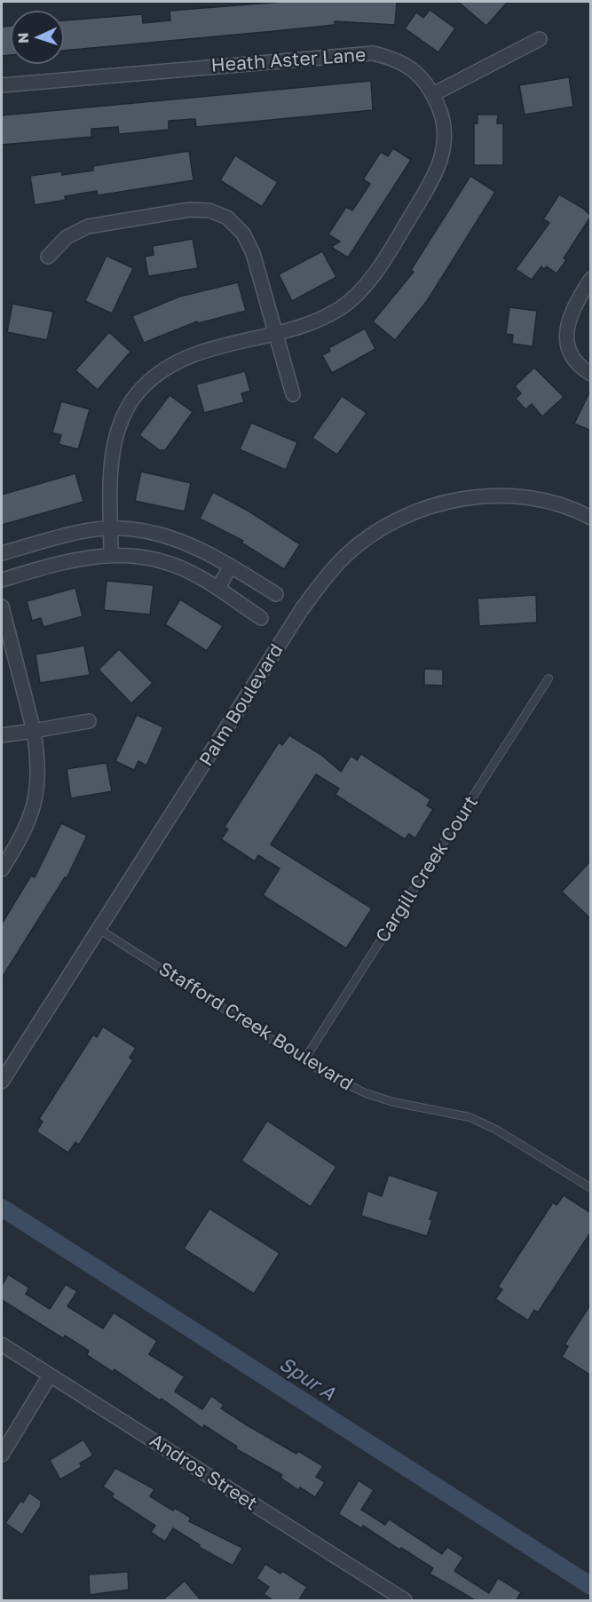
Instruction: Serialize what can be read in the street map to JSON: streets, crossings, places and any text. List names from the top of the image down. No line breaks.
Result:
{"streets":{"street":["Heath Aster Lane","Palm Boulevard","Andros Street"],"lane":["Cargill Creek Court","Stafford Creek Boulevard"]},"crossings":[["Palm Boulevard","Stafford Creek Boulevard"],["Cargill Creek Court","Stafford Creek Boulevard"]],"water":["Spur A"],"north":"left"}
